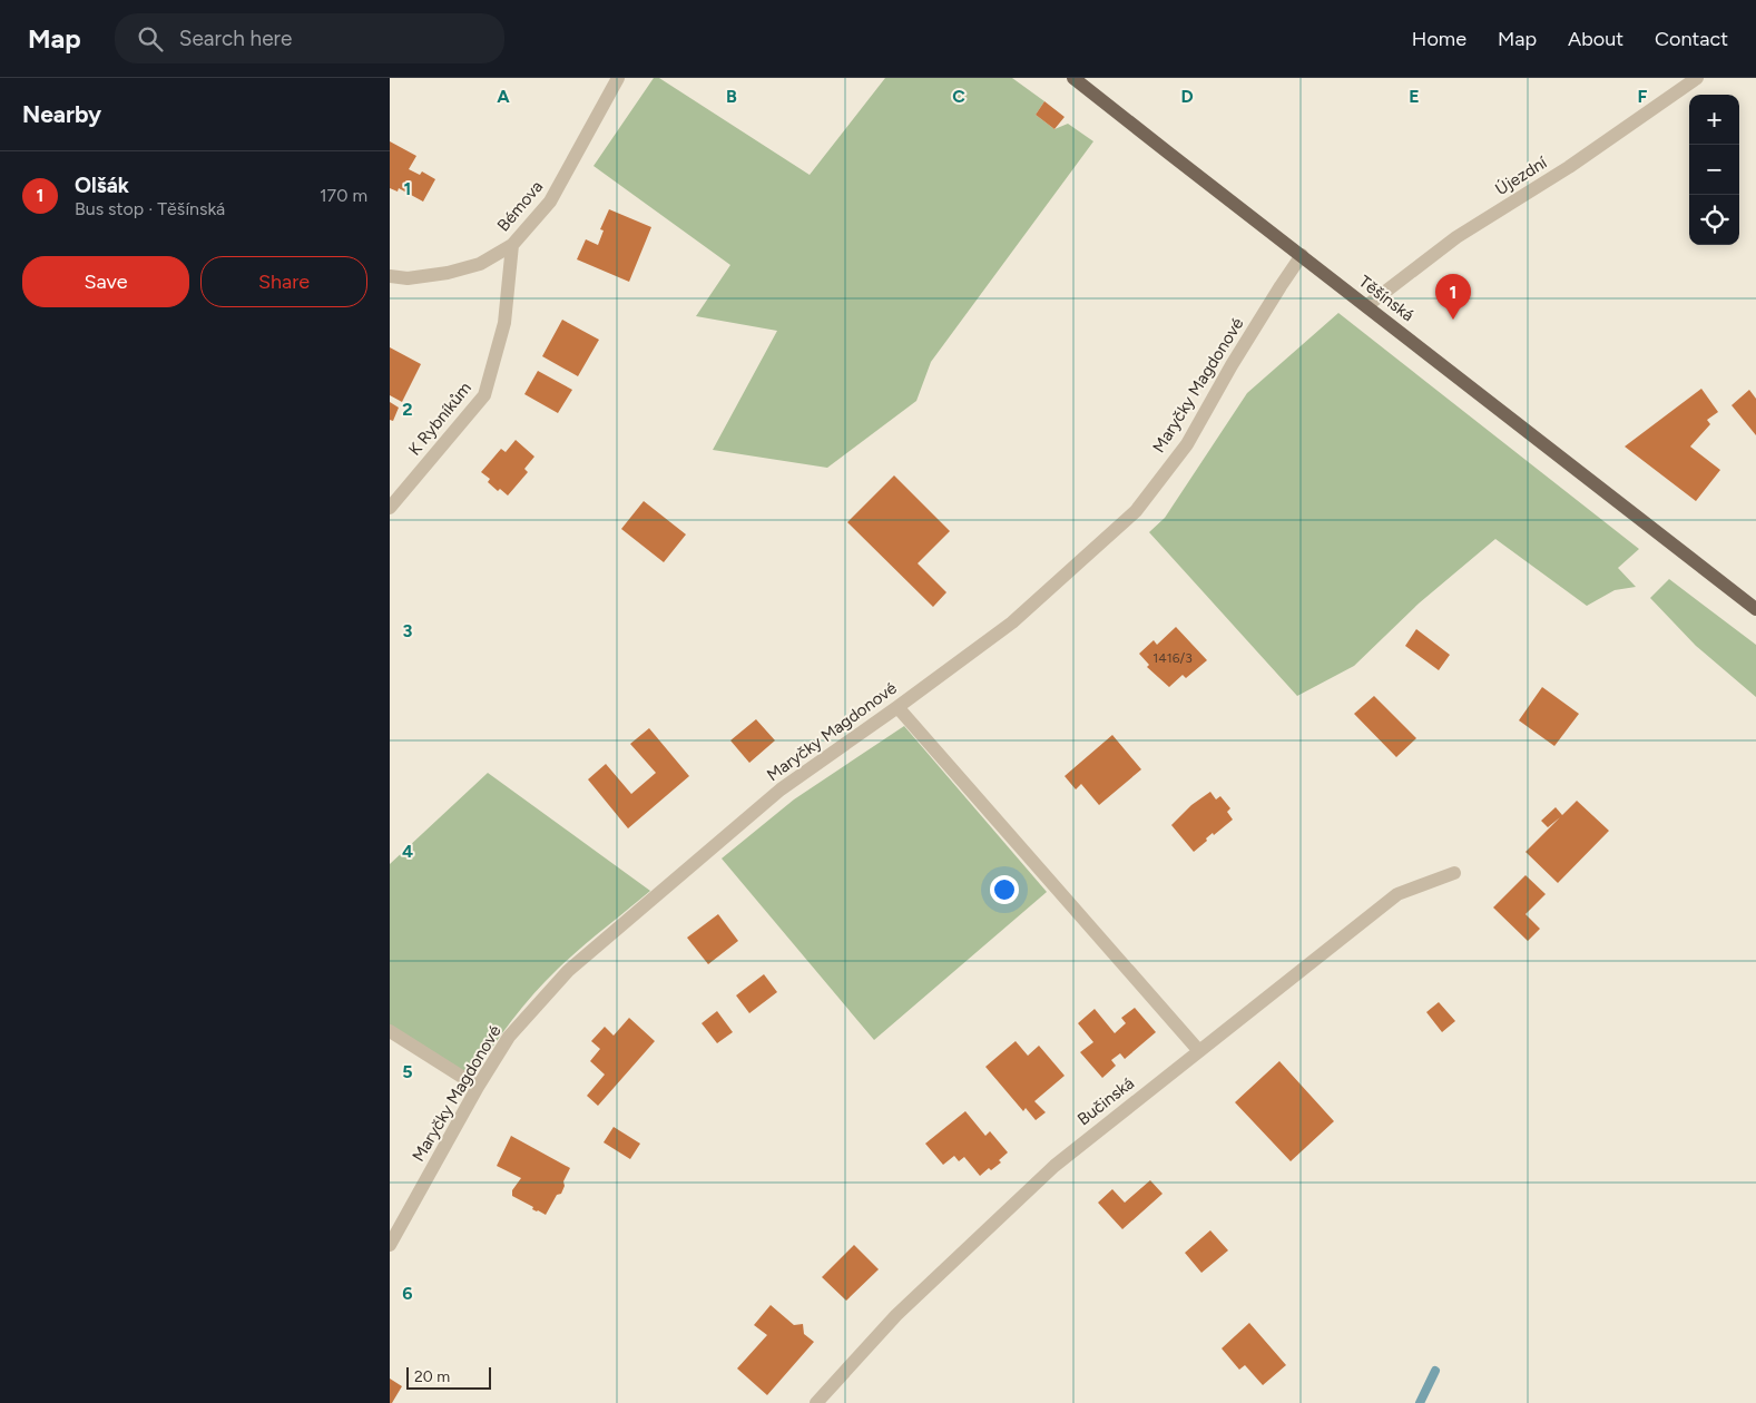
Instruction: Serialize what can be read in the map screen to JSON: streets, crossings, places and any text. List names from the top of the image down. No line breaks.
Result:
{"streets":{"main road":["Těšínská"],"street":["Újezdní","Bémova","Maryčky Magdonové","K Rybníkům","Bučinská"]},"crossings":[["Újezdní","Těšínská"],["Bémova","K Rybníkům"],["Těšínská","Maryčky Magdonové"]],"house_numbers":["1416/3"],"scale_bar":"20 m","page":{"header":"Map","search":"Search here","nav":["Home","Map","About","Contact"],"heading":"Nearby","map_buttons":["+","−"],"list":[{"mark":"1","name":"Olšák","note":"Bus stop · Těšínská","value":"170 m"}],"buttons":["Save","Share"],"pins":"1","scale":"20 m"},"grid":{"columns":["A","B","C","D","E","F"],"rows":["1","2","3","4","5","6"]}}
